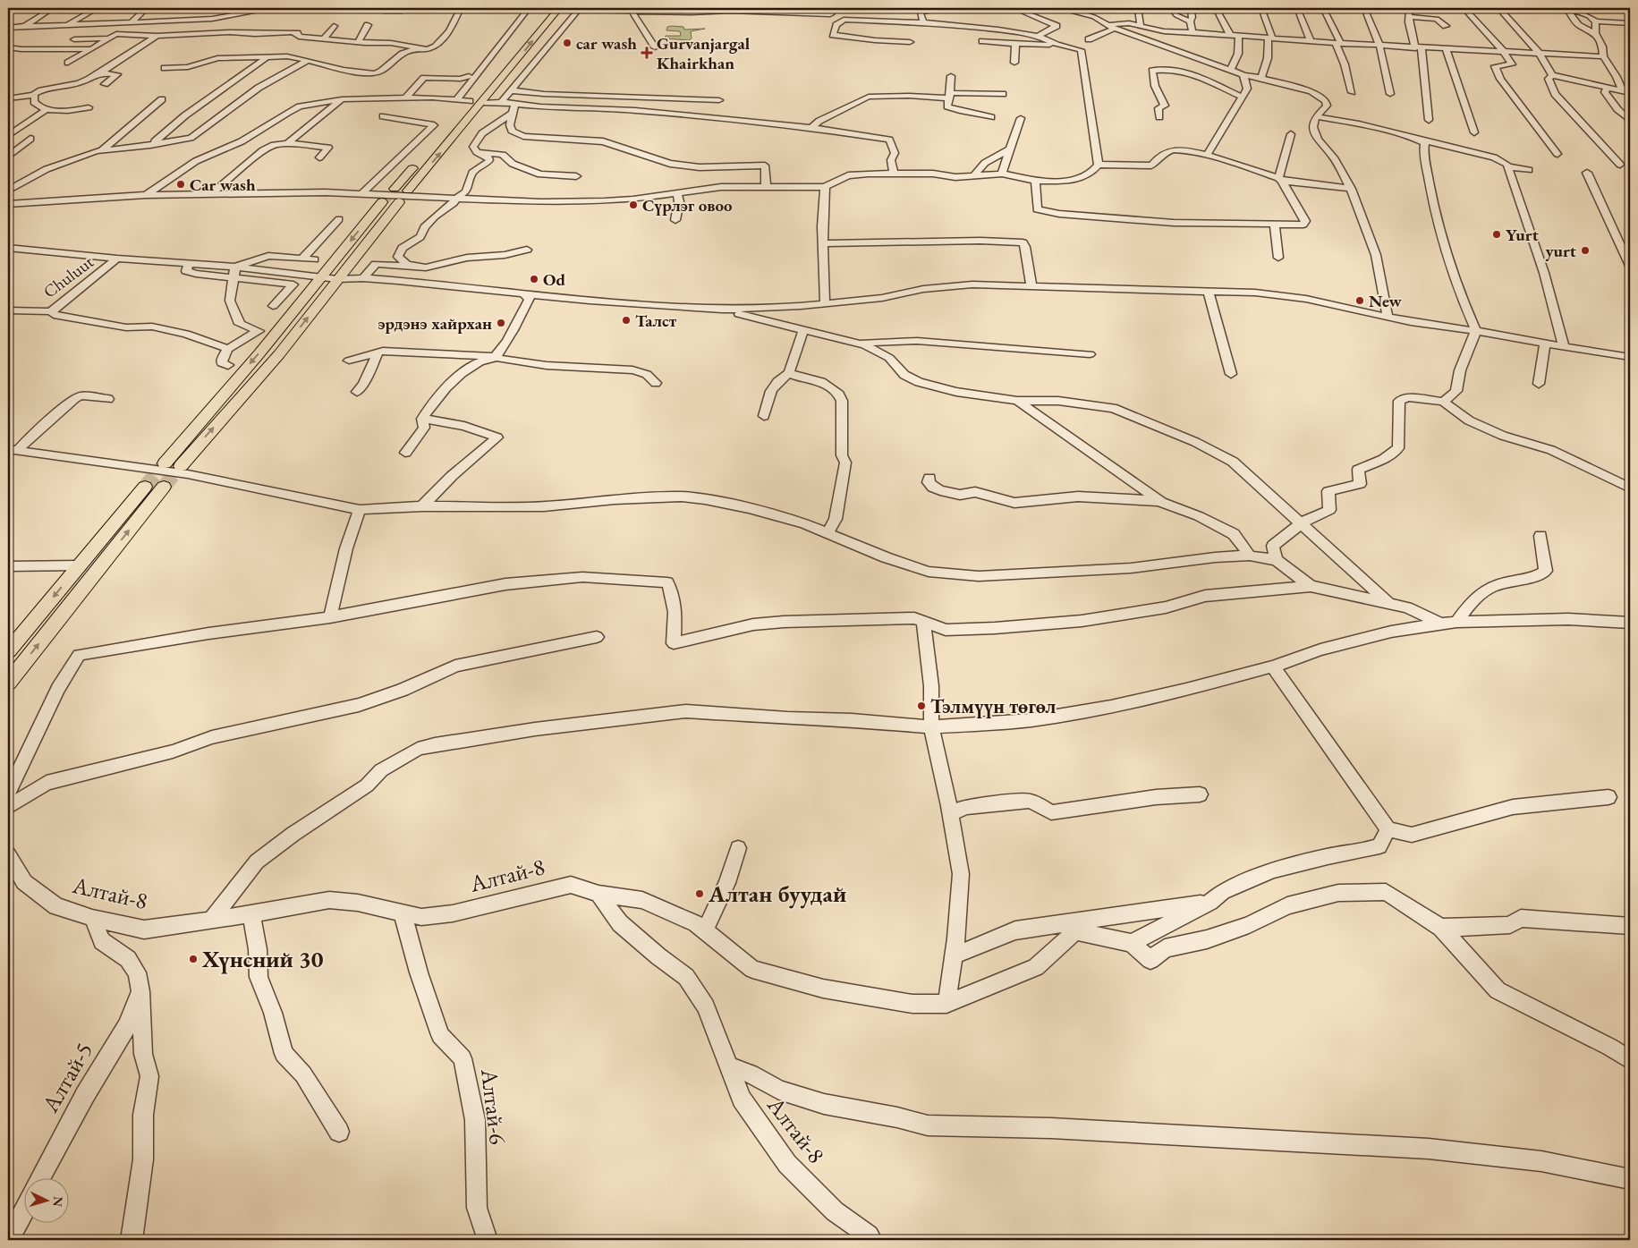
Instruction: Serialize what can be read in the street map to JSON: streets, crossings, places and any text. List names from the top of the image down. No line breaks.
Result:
{"streets":{"street":["Chuluut","Алтай-8","Алтай-5","Алтай-6"]},"crossings":[["Алтай-8","Алтай-6"]],"places":{"other":["car wash","Car wash","Сүрлэг овоо","Yurt","yurt","Od","New","Талст","эрдэнэ хайрхан","Тэлмүүн төгөл","Алтан буудай","Хүнсний 30"],"health":["Gurvanjargal Khairkhan"]},"north":"right"}
